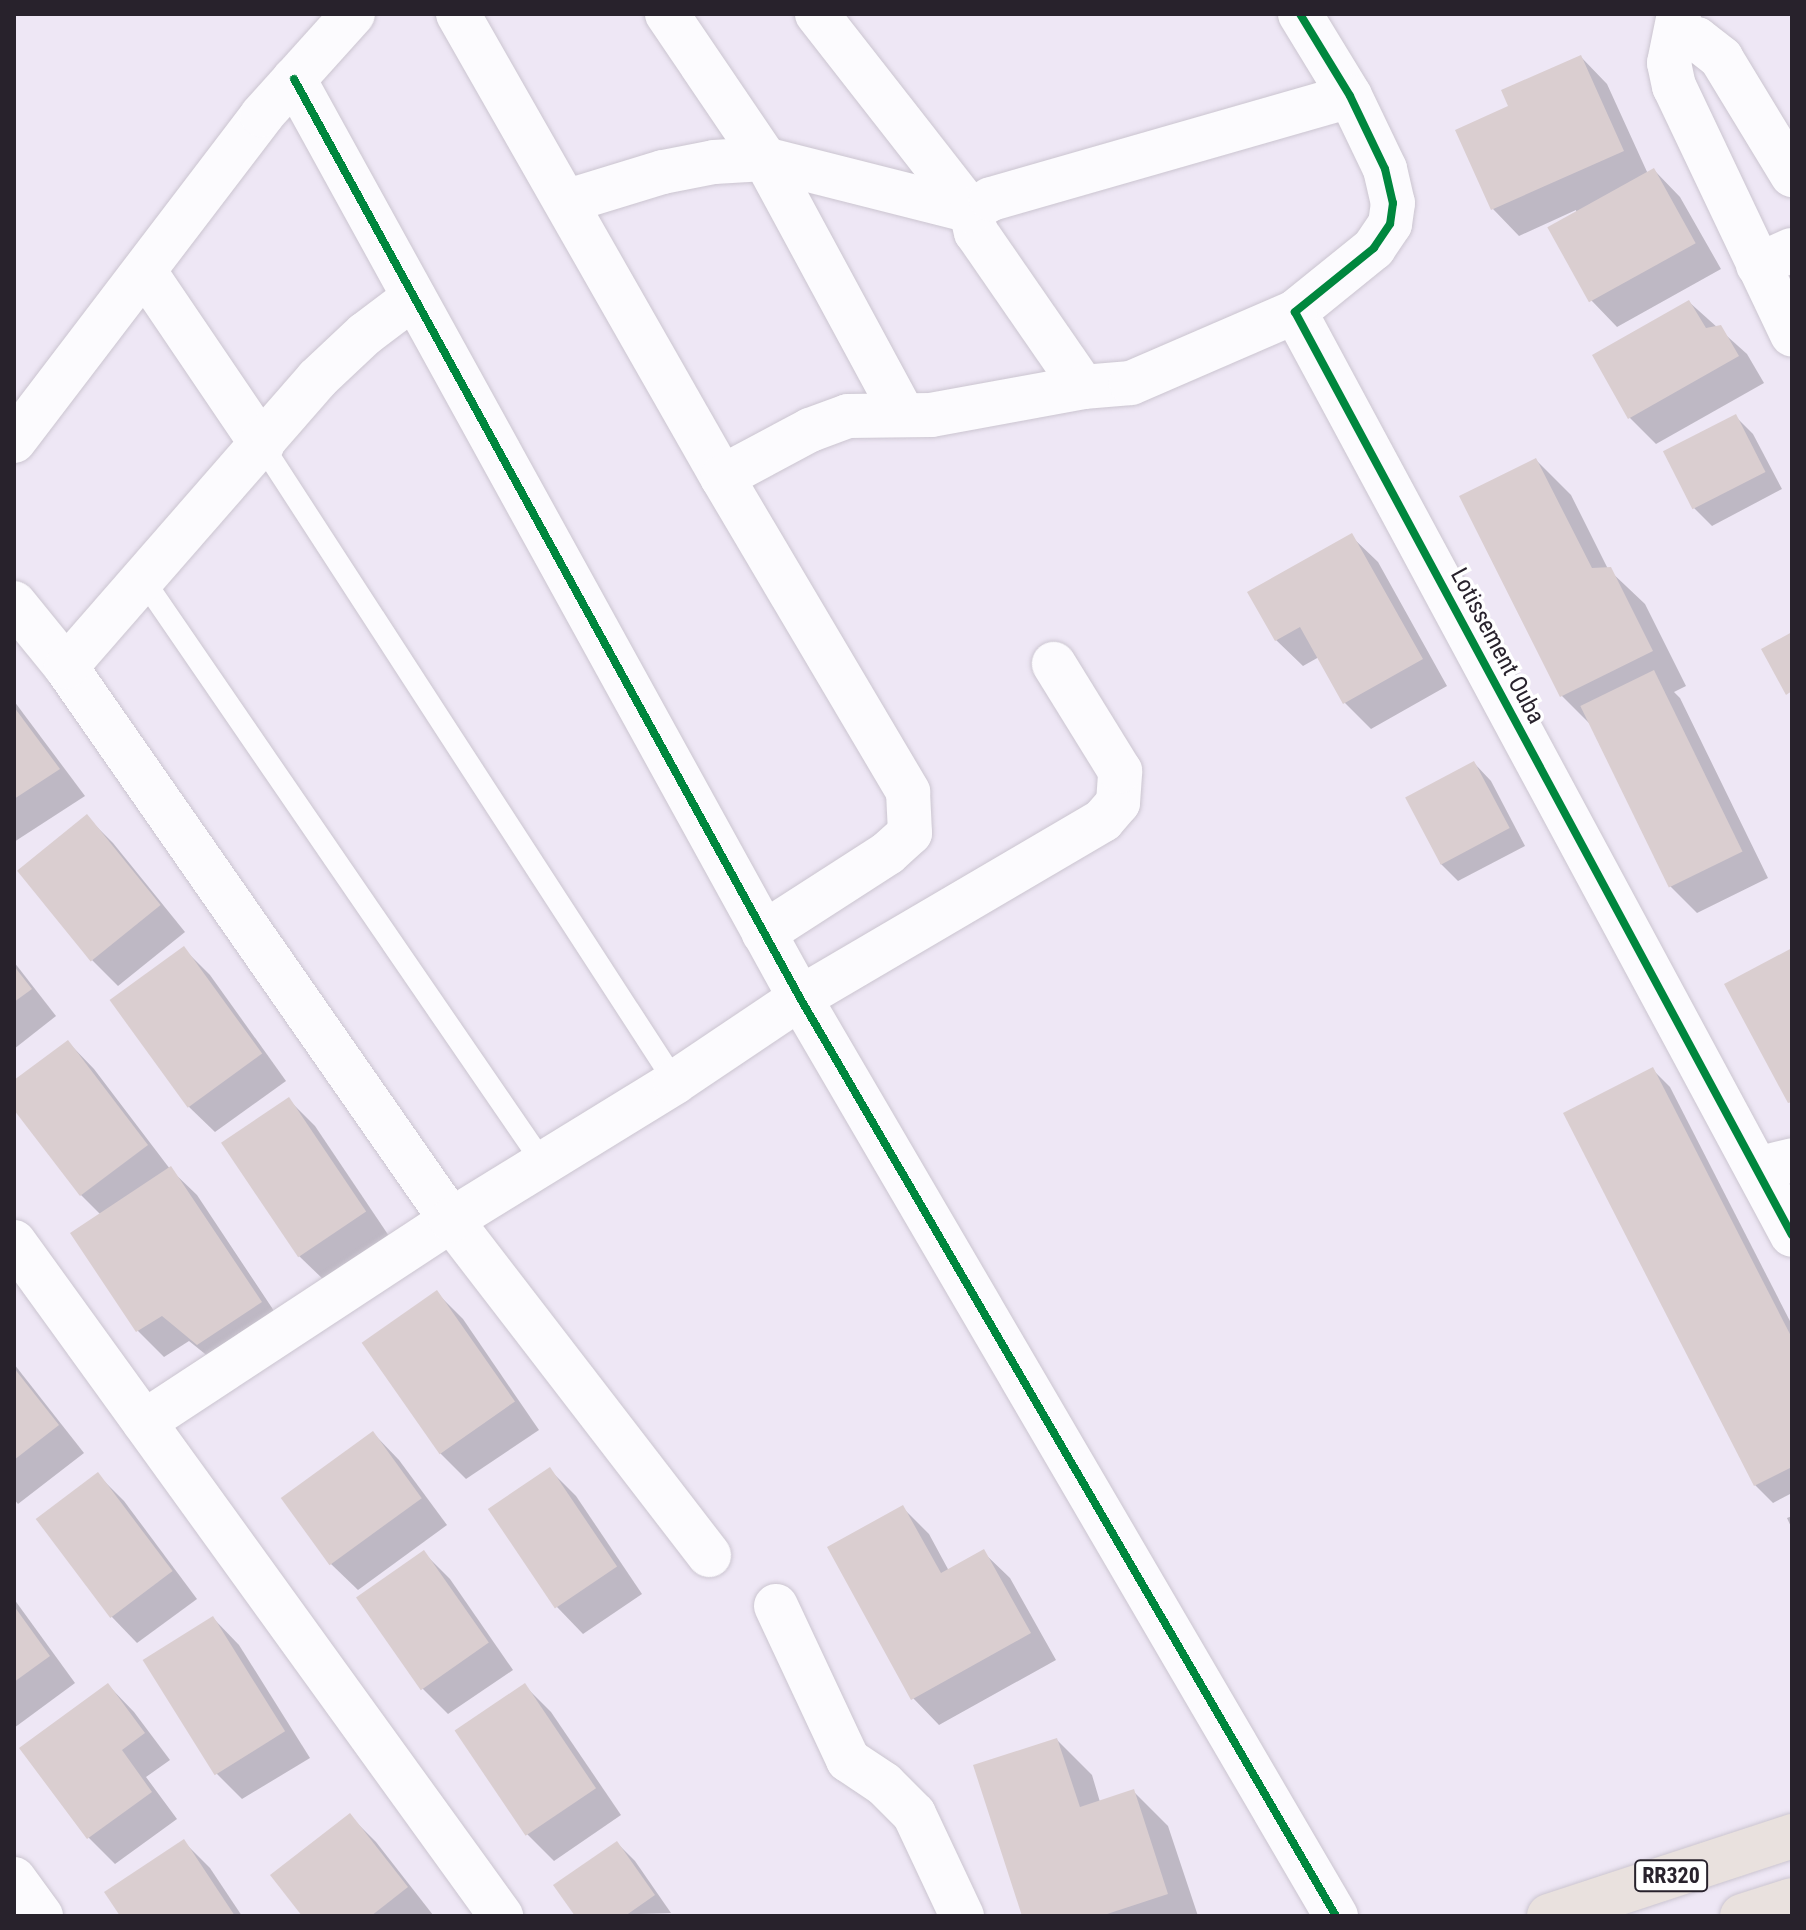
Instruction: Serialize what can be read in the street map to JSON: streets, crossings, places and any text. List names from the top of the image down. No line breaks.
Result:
{"streets":{"main road":["RR320"],"street":["Lotissement Ouba"]}}
